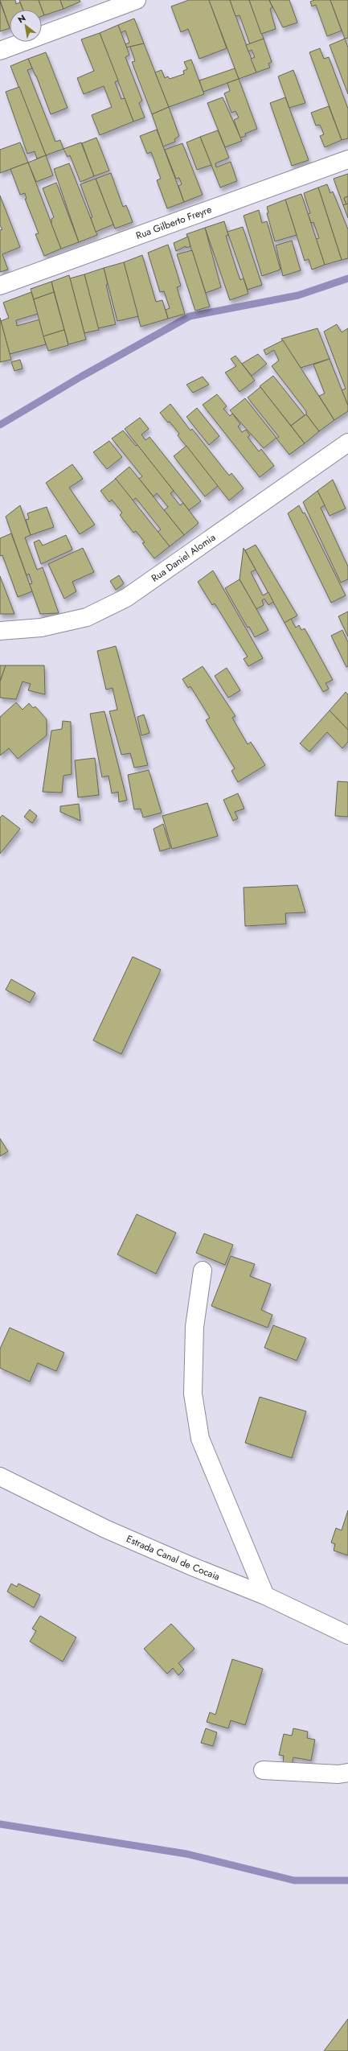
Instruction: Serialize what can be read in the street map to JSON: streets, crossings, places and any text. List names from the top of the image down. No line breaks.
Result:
{"streets":{"street":["Rua Gilberto Freyre","Rua Daniel Alomia","Estrada Canal de Cocaia"]},"north":"top left"}
